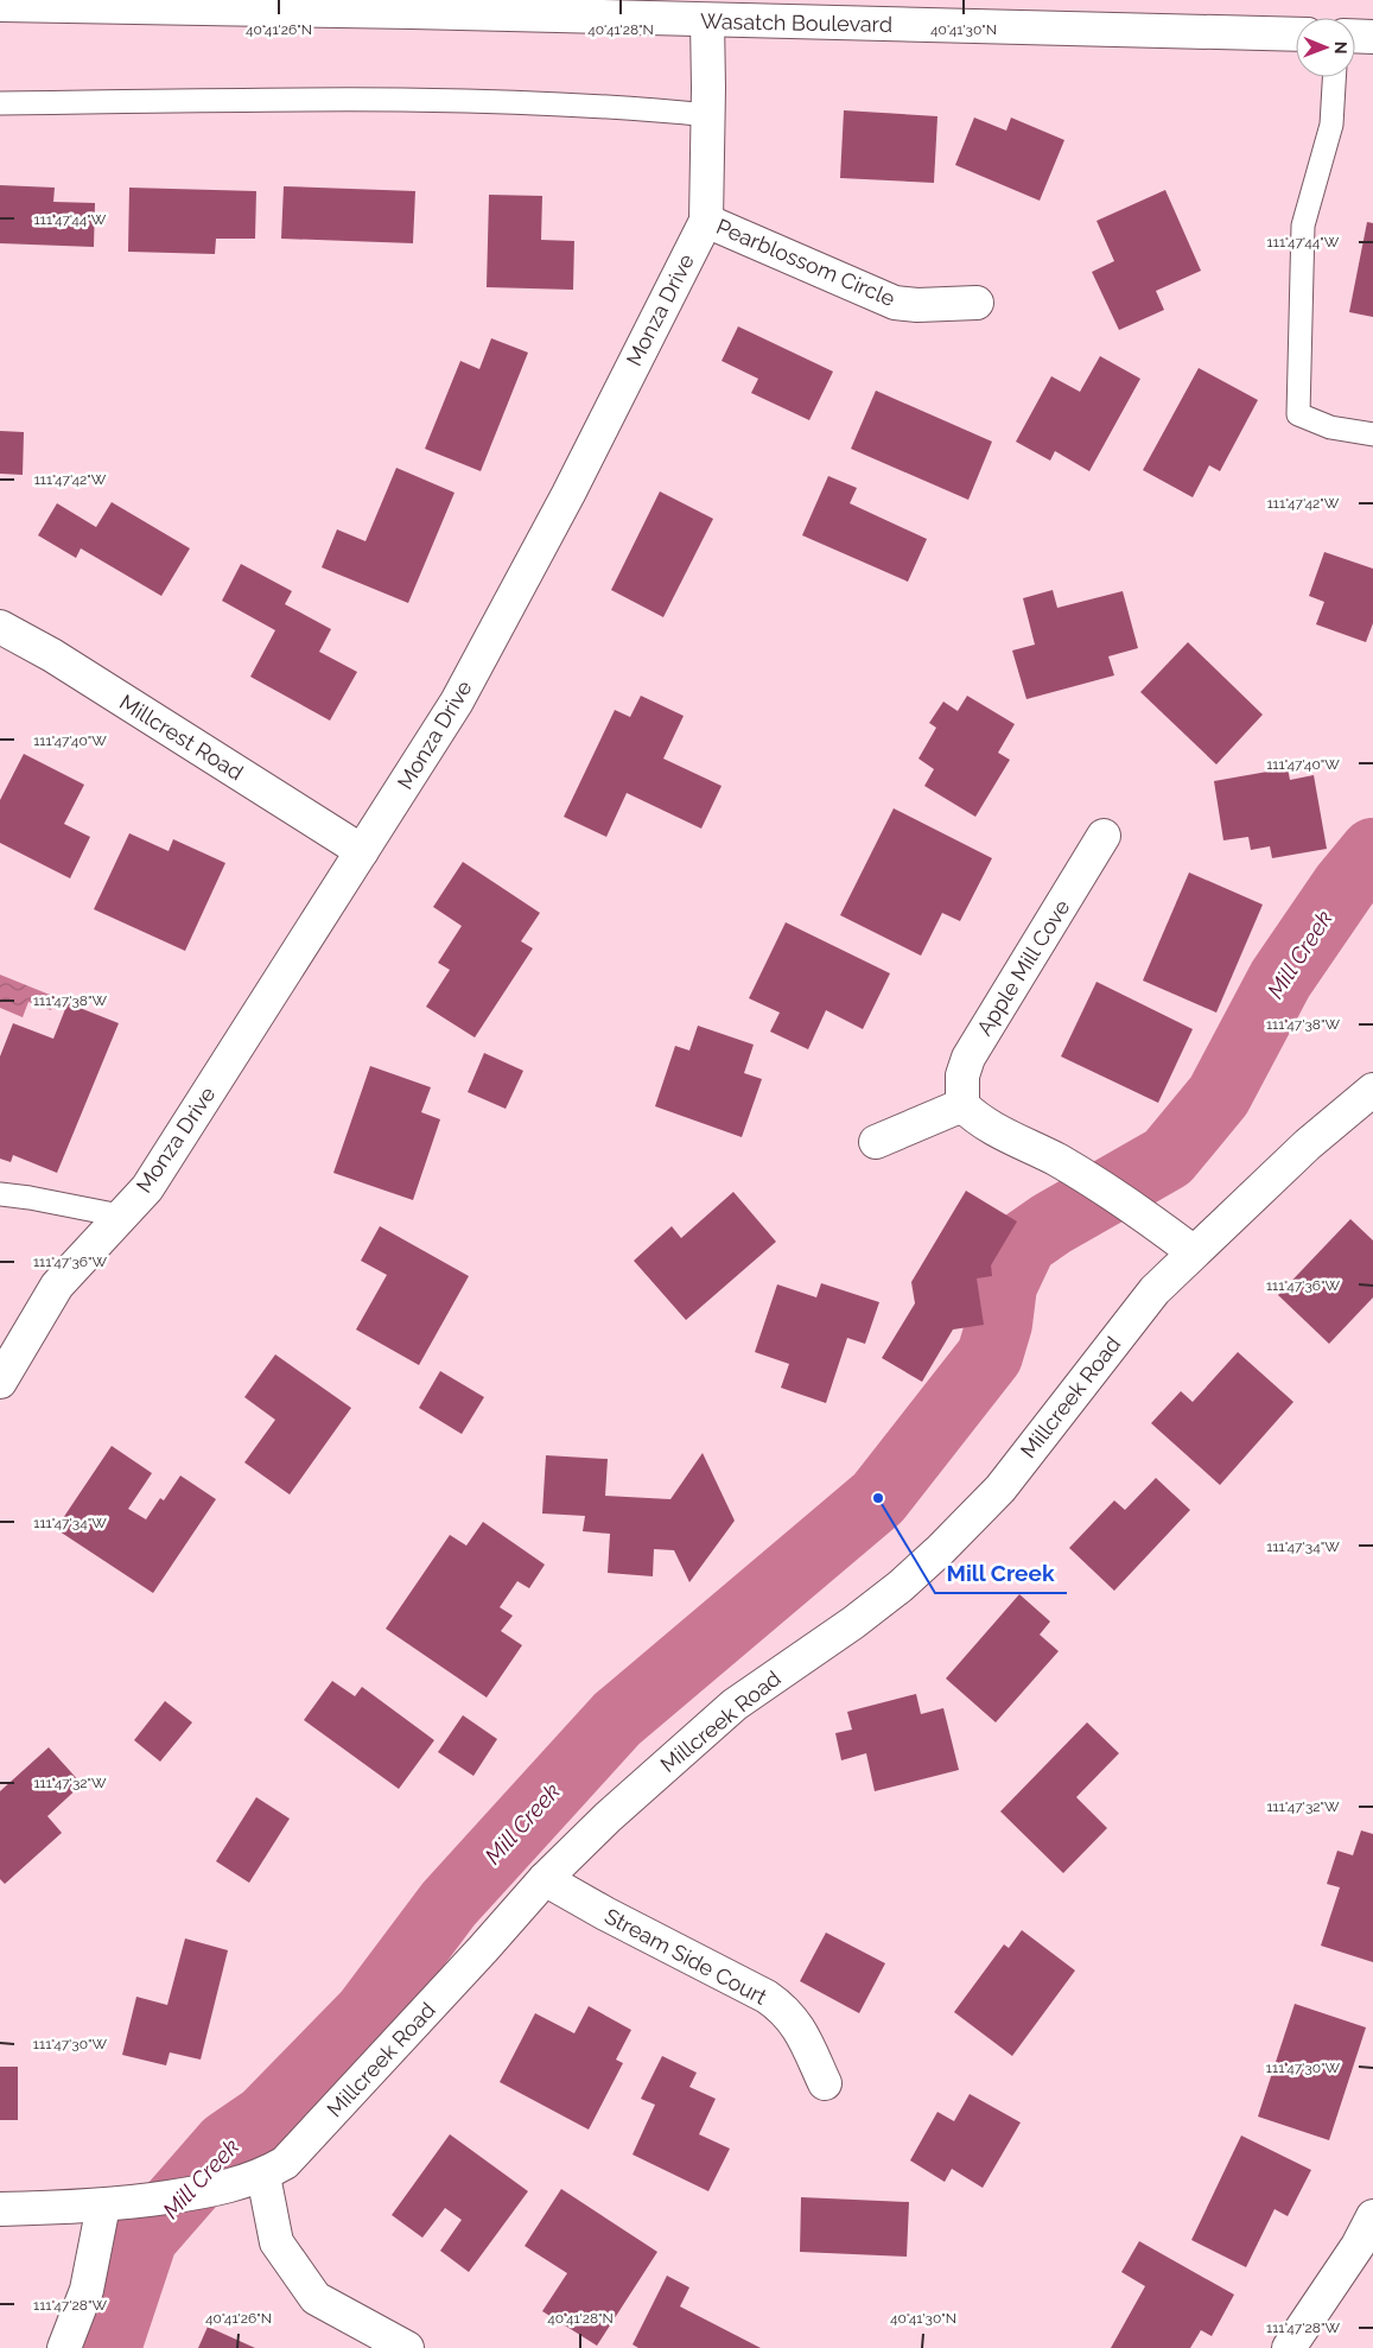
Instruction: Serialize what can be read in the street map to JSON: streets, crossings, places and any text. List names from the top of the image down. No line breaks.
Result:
{"streets":{"street":["Wasatch Boulevard","Pearblossom Circle","Monza Drive","Millcrest Road","Apple Mill Cove","Millcreek Road","Stream Side Court"]},"crossings":[["Wasatch Boulevard","Monza Drive"],["Pearblossom Circle","Monza Drive"],["Monza Drive","Millcrest Road"],["Millcreek Road","Stream Side Court"]],"water":["Mill Creek"],"places":["Mill Creek"],"north":"right","coordinates":["40°41'26\"N","40°41'28\"N","40°41'30\"N","111°47'44\"W","111°47'42\"W","111°47'40\"W","111°47'38\"W","111°47'36\"W","111°47'34\"W","111°47'32\"W","111°47'30\"W","111°47'28\"W"]}
